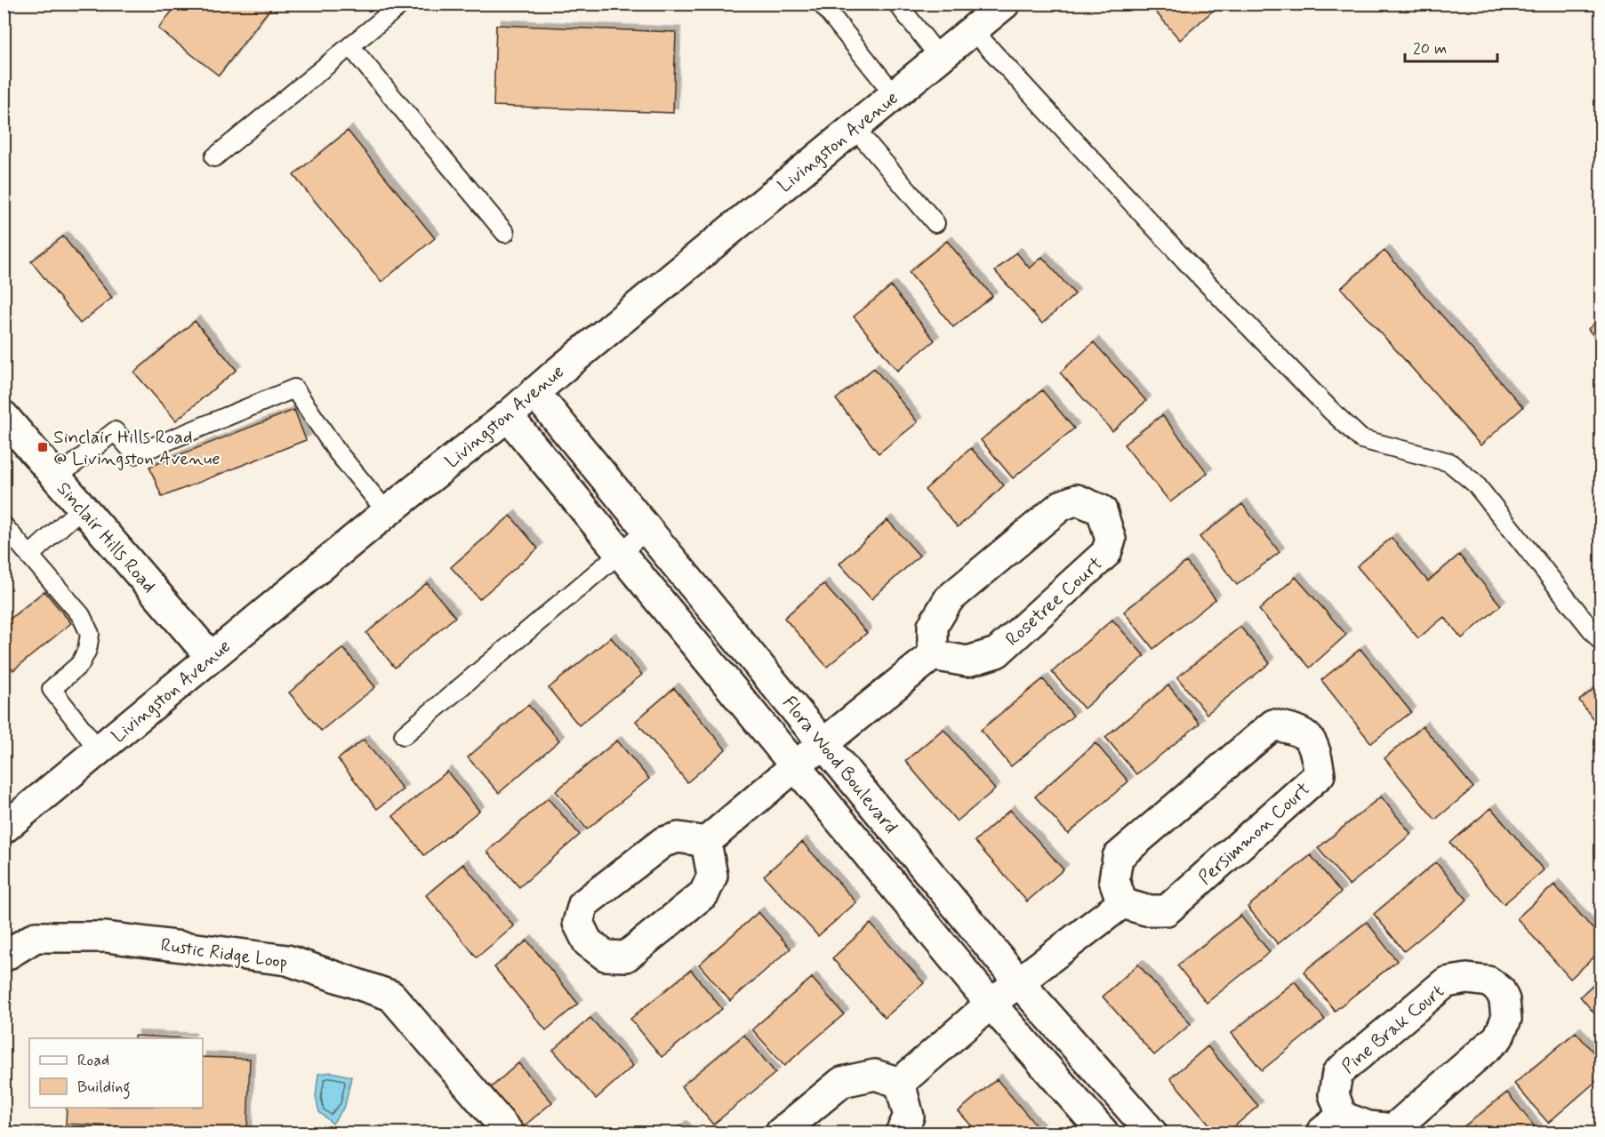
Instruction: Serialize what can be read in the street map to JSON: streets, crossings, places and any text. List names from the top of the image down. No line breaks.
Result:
{"streets":{"street":["Livingston Avenue","Sinclair Hills Road","Rosetree Court","Flora Wood Boulevard","Persimmon Court","Rustic Ridge Loop","Pine Brak Court"]},"crossings":[["Livingston Avenue","Sinclair Hills Road"],["Livingston Avenue","Flora Wood Boulevard"]],"places":{"transit":["Sinclair Hills Road @ Livingston Avenue"]},"legend":["Road","Building"],"scale_bar":"20 m"}
